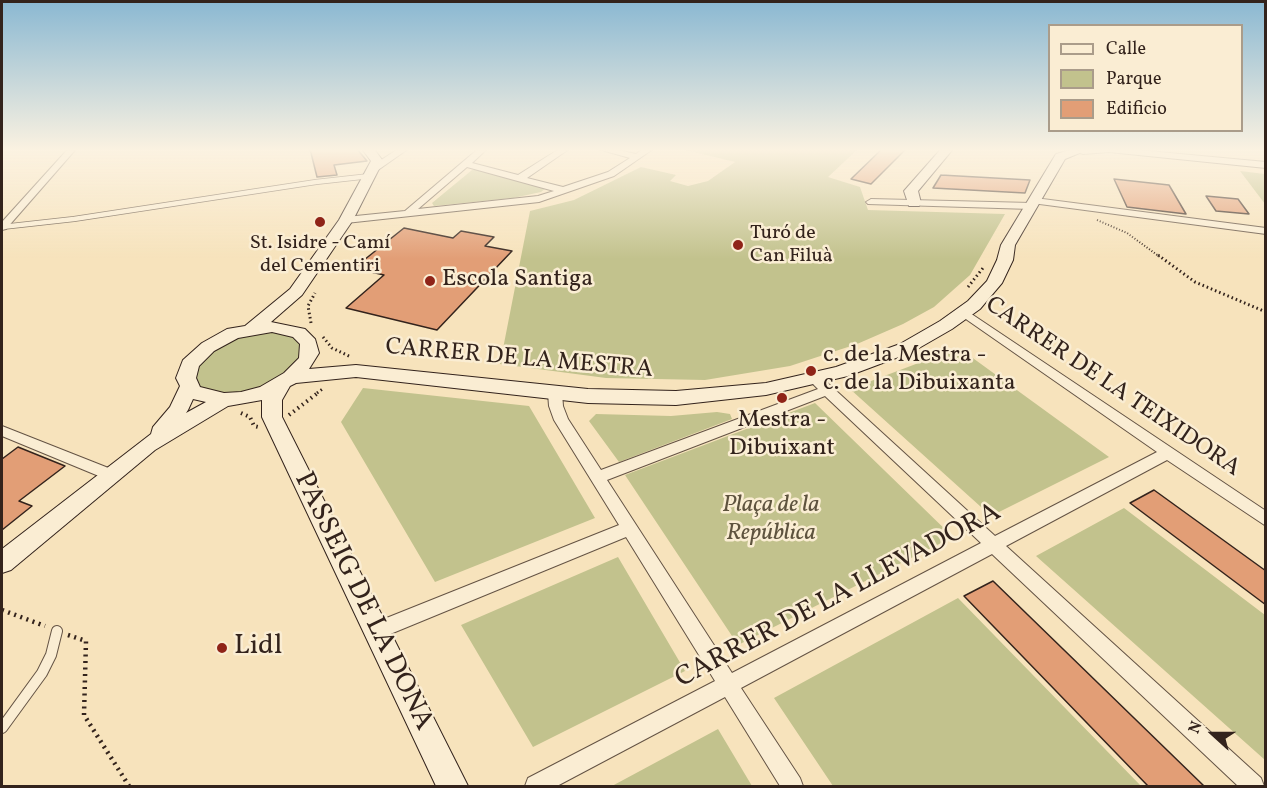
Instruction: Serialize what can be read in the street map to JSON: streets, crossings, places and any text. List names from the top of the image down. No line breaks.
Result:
{"streets":{"main road":["CARRER DE LA MESTRA","PASSEIG DE LA DONA"],"street":["CARRER DE LA TEIXIDORA","CARRER DE LA LLEVADORA"]},"crossings":[["CARRER DE LA MESTRA","CARRER DE LA TEIXIDORA"],["CARRER DE LA TEIXIDORA","CARRER DE LA LLEVADORA"]],"parks":["Plaça de la República"],"places":["St. Isidre - Camí del Cementiri","Turó de Can Filuà","Escola Santiga","c. de la Mestra - c. de la Dibuixanta","Mestra - Dibuixant","Lidl"],"legend":["Calle","Parque","Edificio"],"north":"left"}
